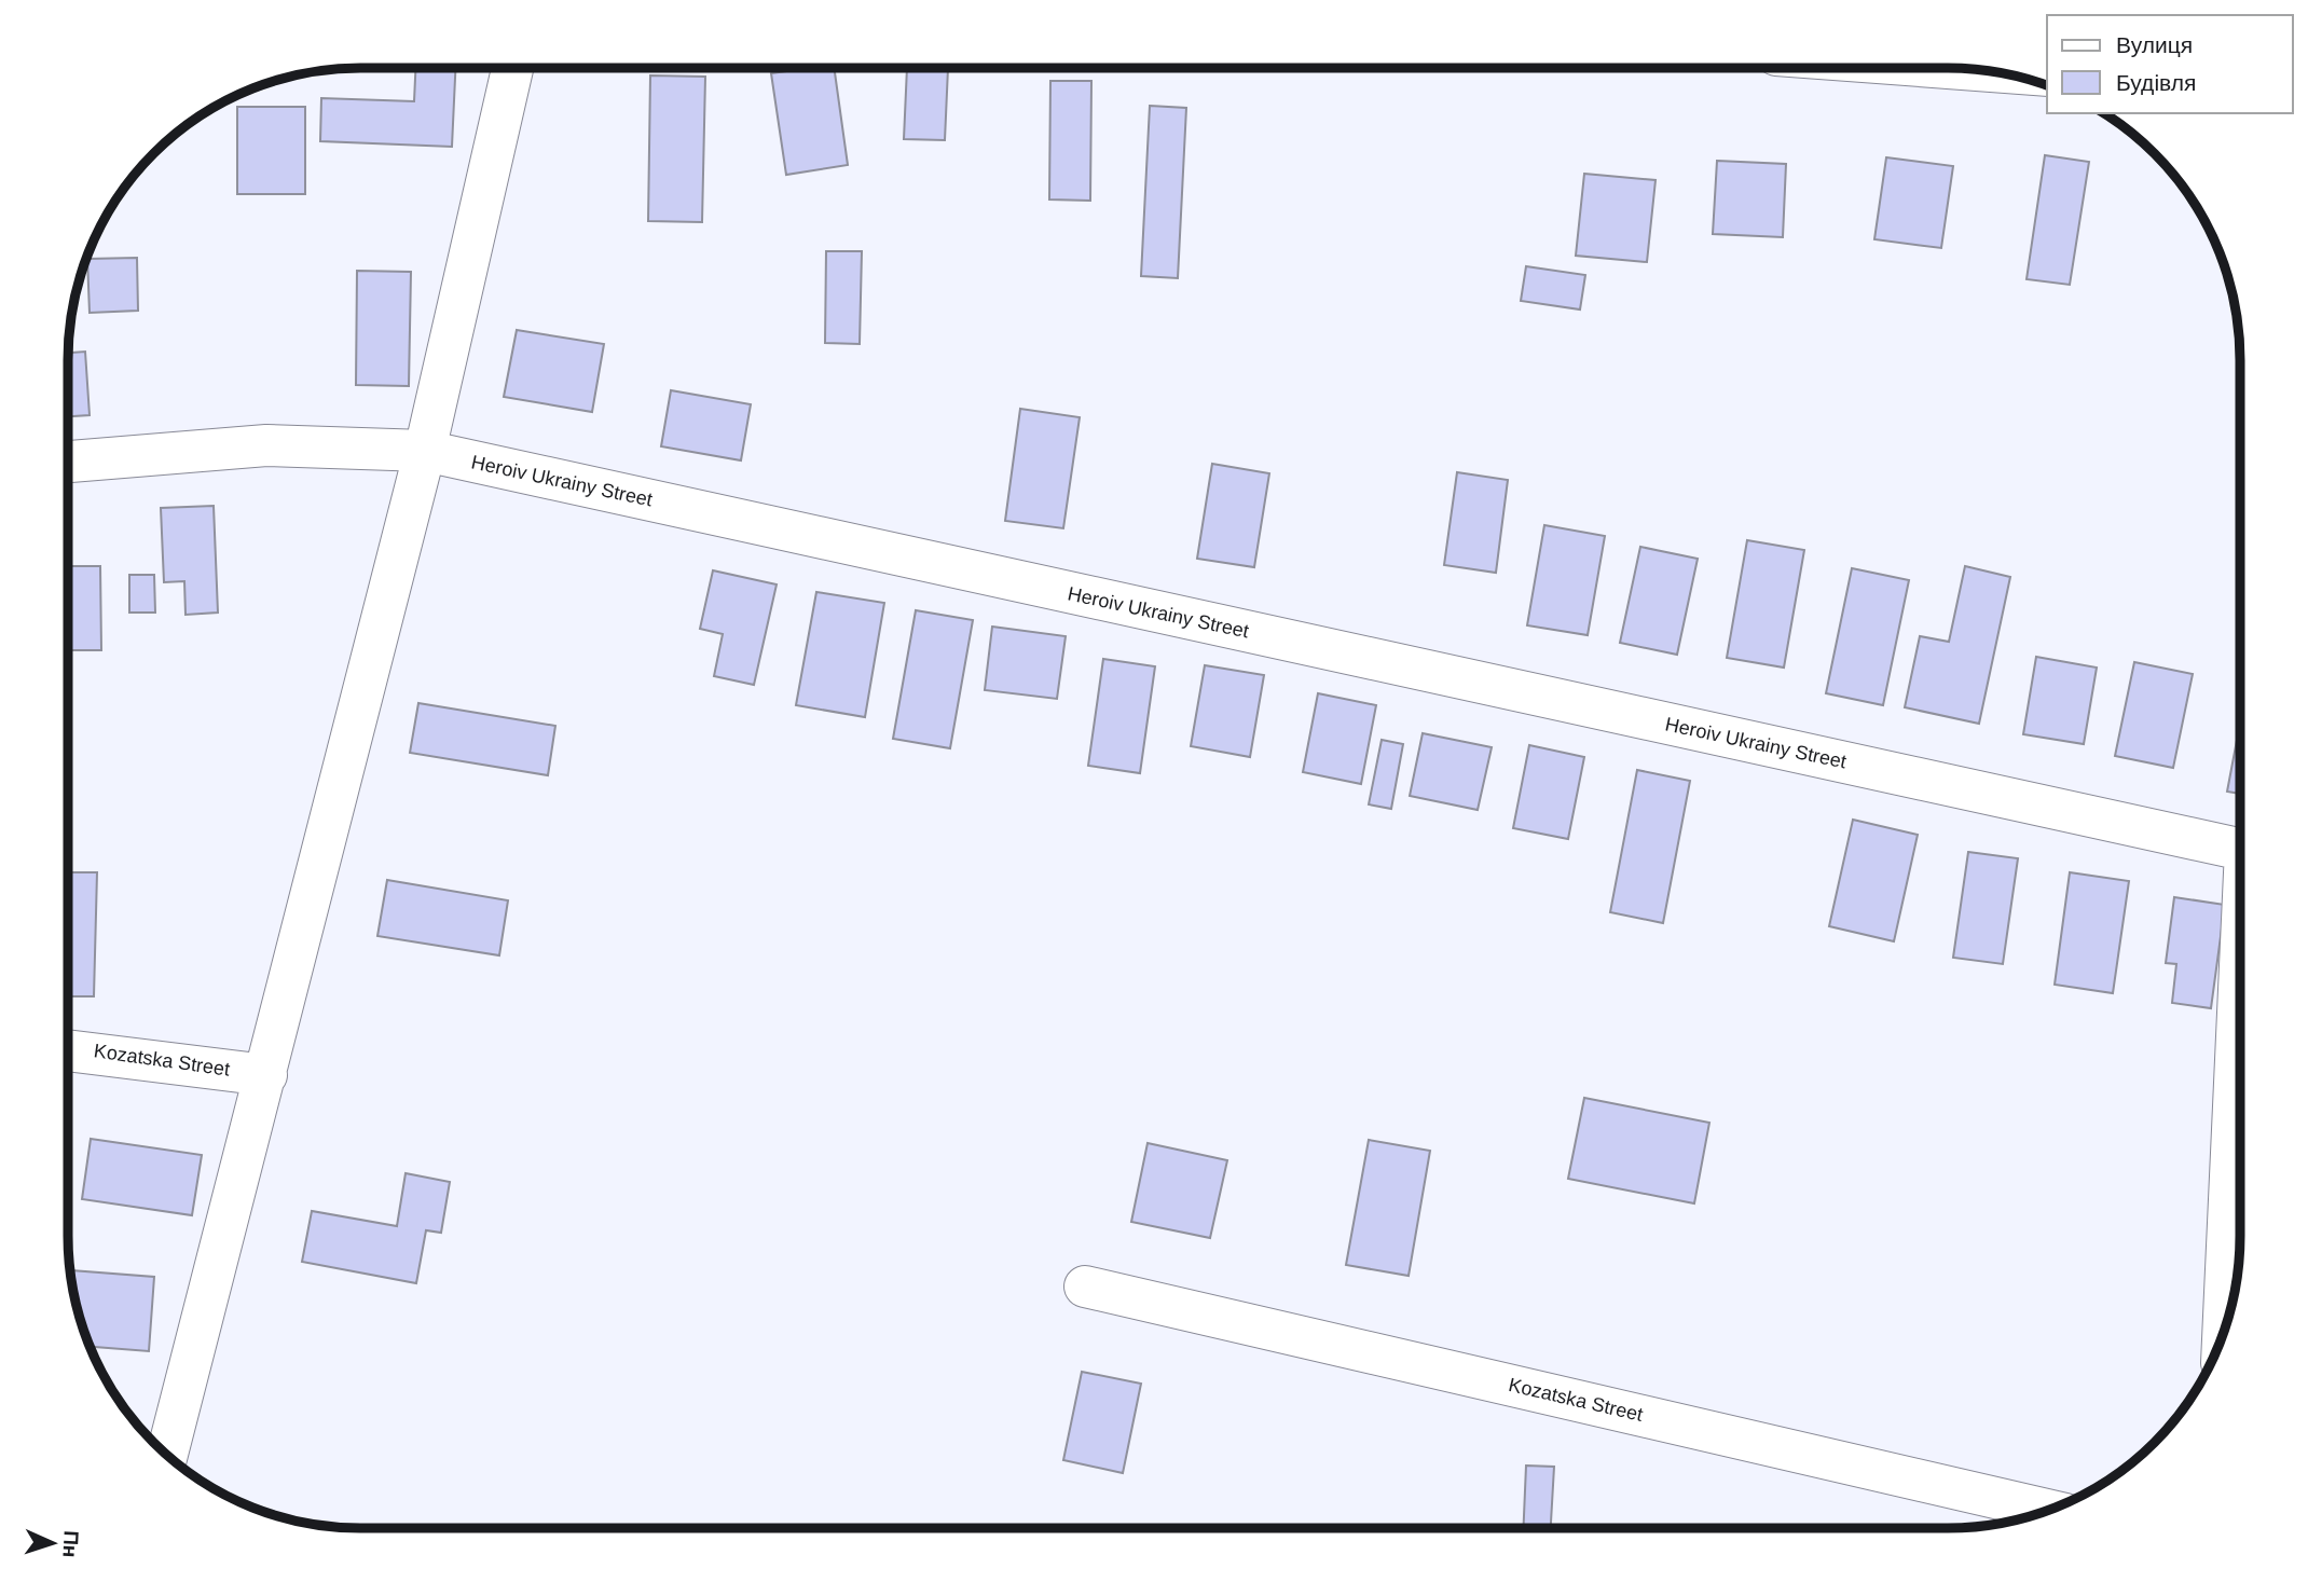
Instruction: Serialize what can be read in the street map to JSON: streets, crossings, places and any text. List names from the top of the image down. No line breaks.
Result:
{"streets":{"street":["Heroiv Ukrainy Street","Kozatska Street"]},"legend":["Вулиця","Будівля"],"north":"right"}
